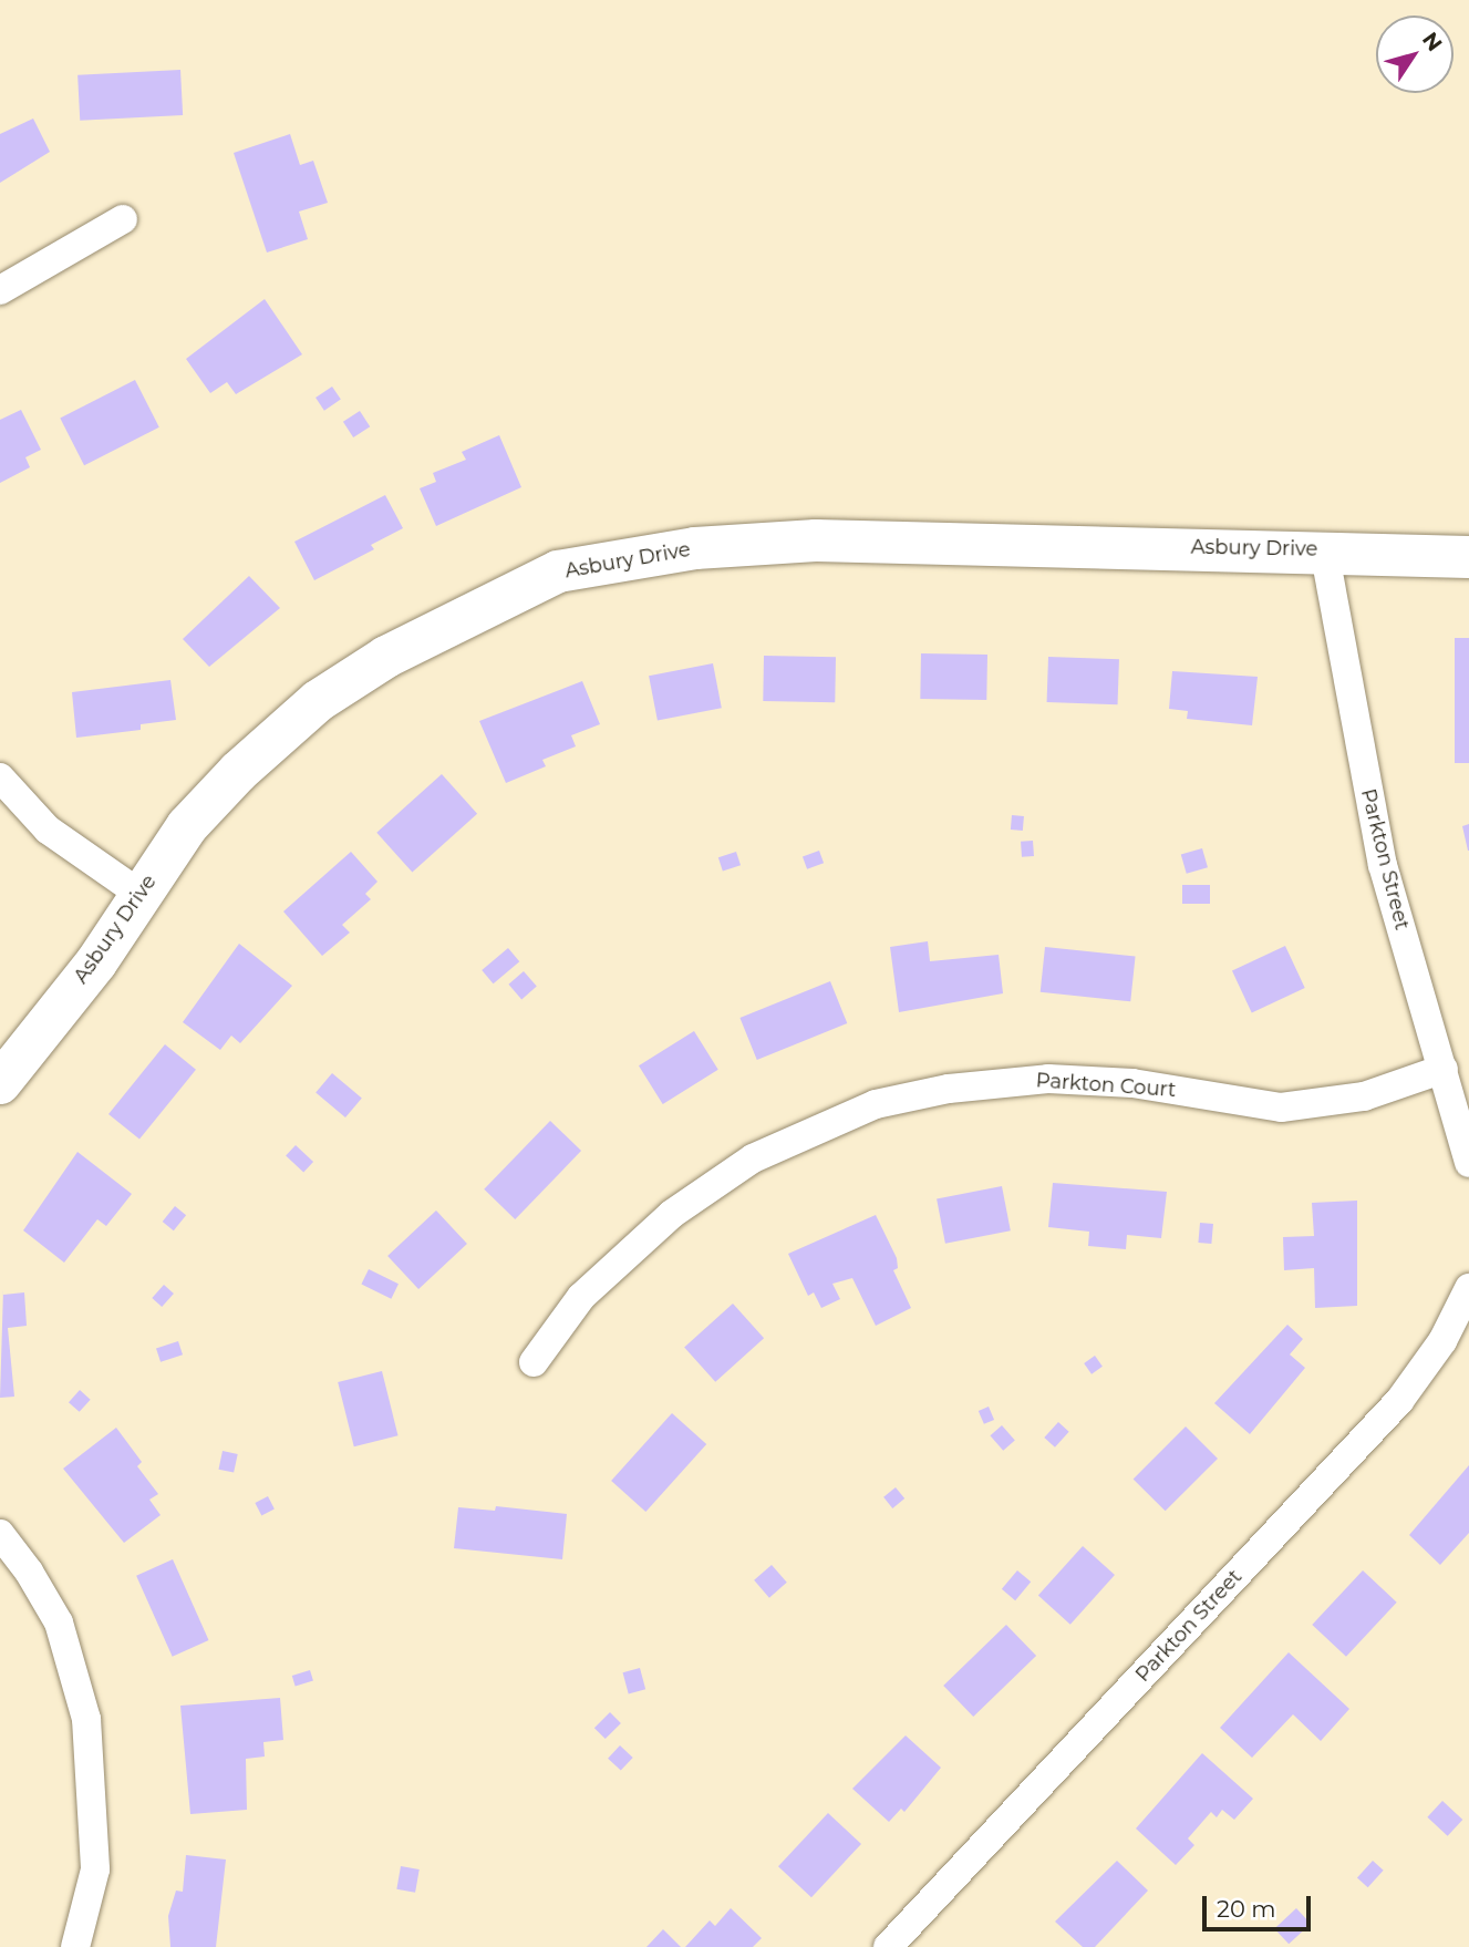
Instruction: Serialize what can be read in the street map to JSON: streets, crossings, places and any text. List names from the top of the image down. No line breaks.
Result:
{"streets":{"street":["Asbury Drive","Parkton Street","Parkton Court"]},"crossings":[["Asbury Drive","Parkton Street"],["Parkton Street","Parkton Court"]],"scale_bar":"20 m","north":"top right"}
